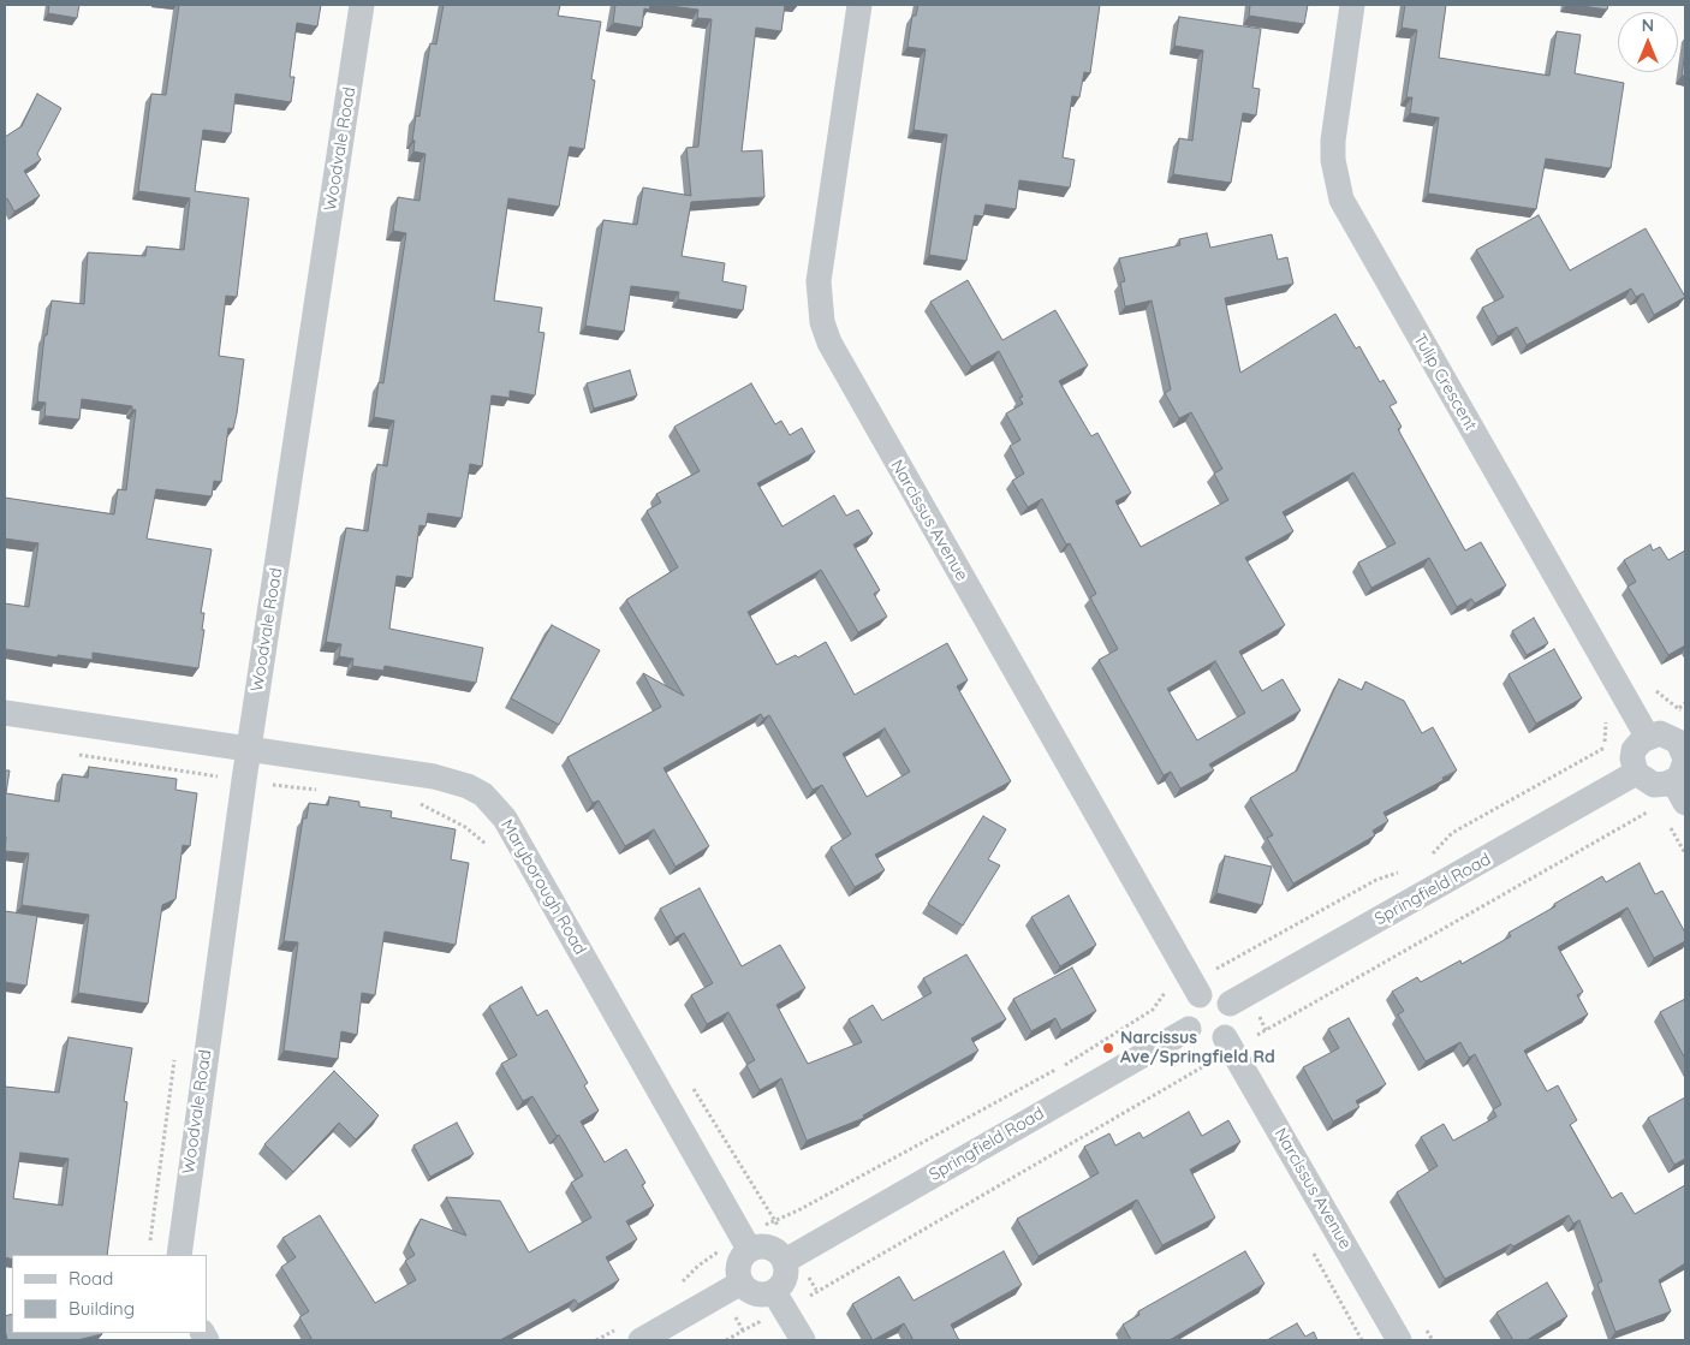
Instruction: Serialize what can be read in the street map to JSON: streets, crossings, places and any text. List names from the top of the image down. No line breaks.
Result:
{"streets":{"street":["Woodvale Road","Tulip Crescent","Narcissus Avenue","Maryborough Road","Springfield Road"]},"crossings":[["Woodvale Road","Maryborough Road"],["Tulip Crescent","Springfield Road"],["Narcissus Avenue","Springfield Road"],["Maryborough Road","Springfield Road"]],"places":["Narcissus Ave/Springfield Rd"],"legend":["Road","Building"],"north":"top"}
